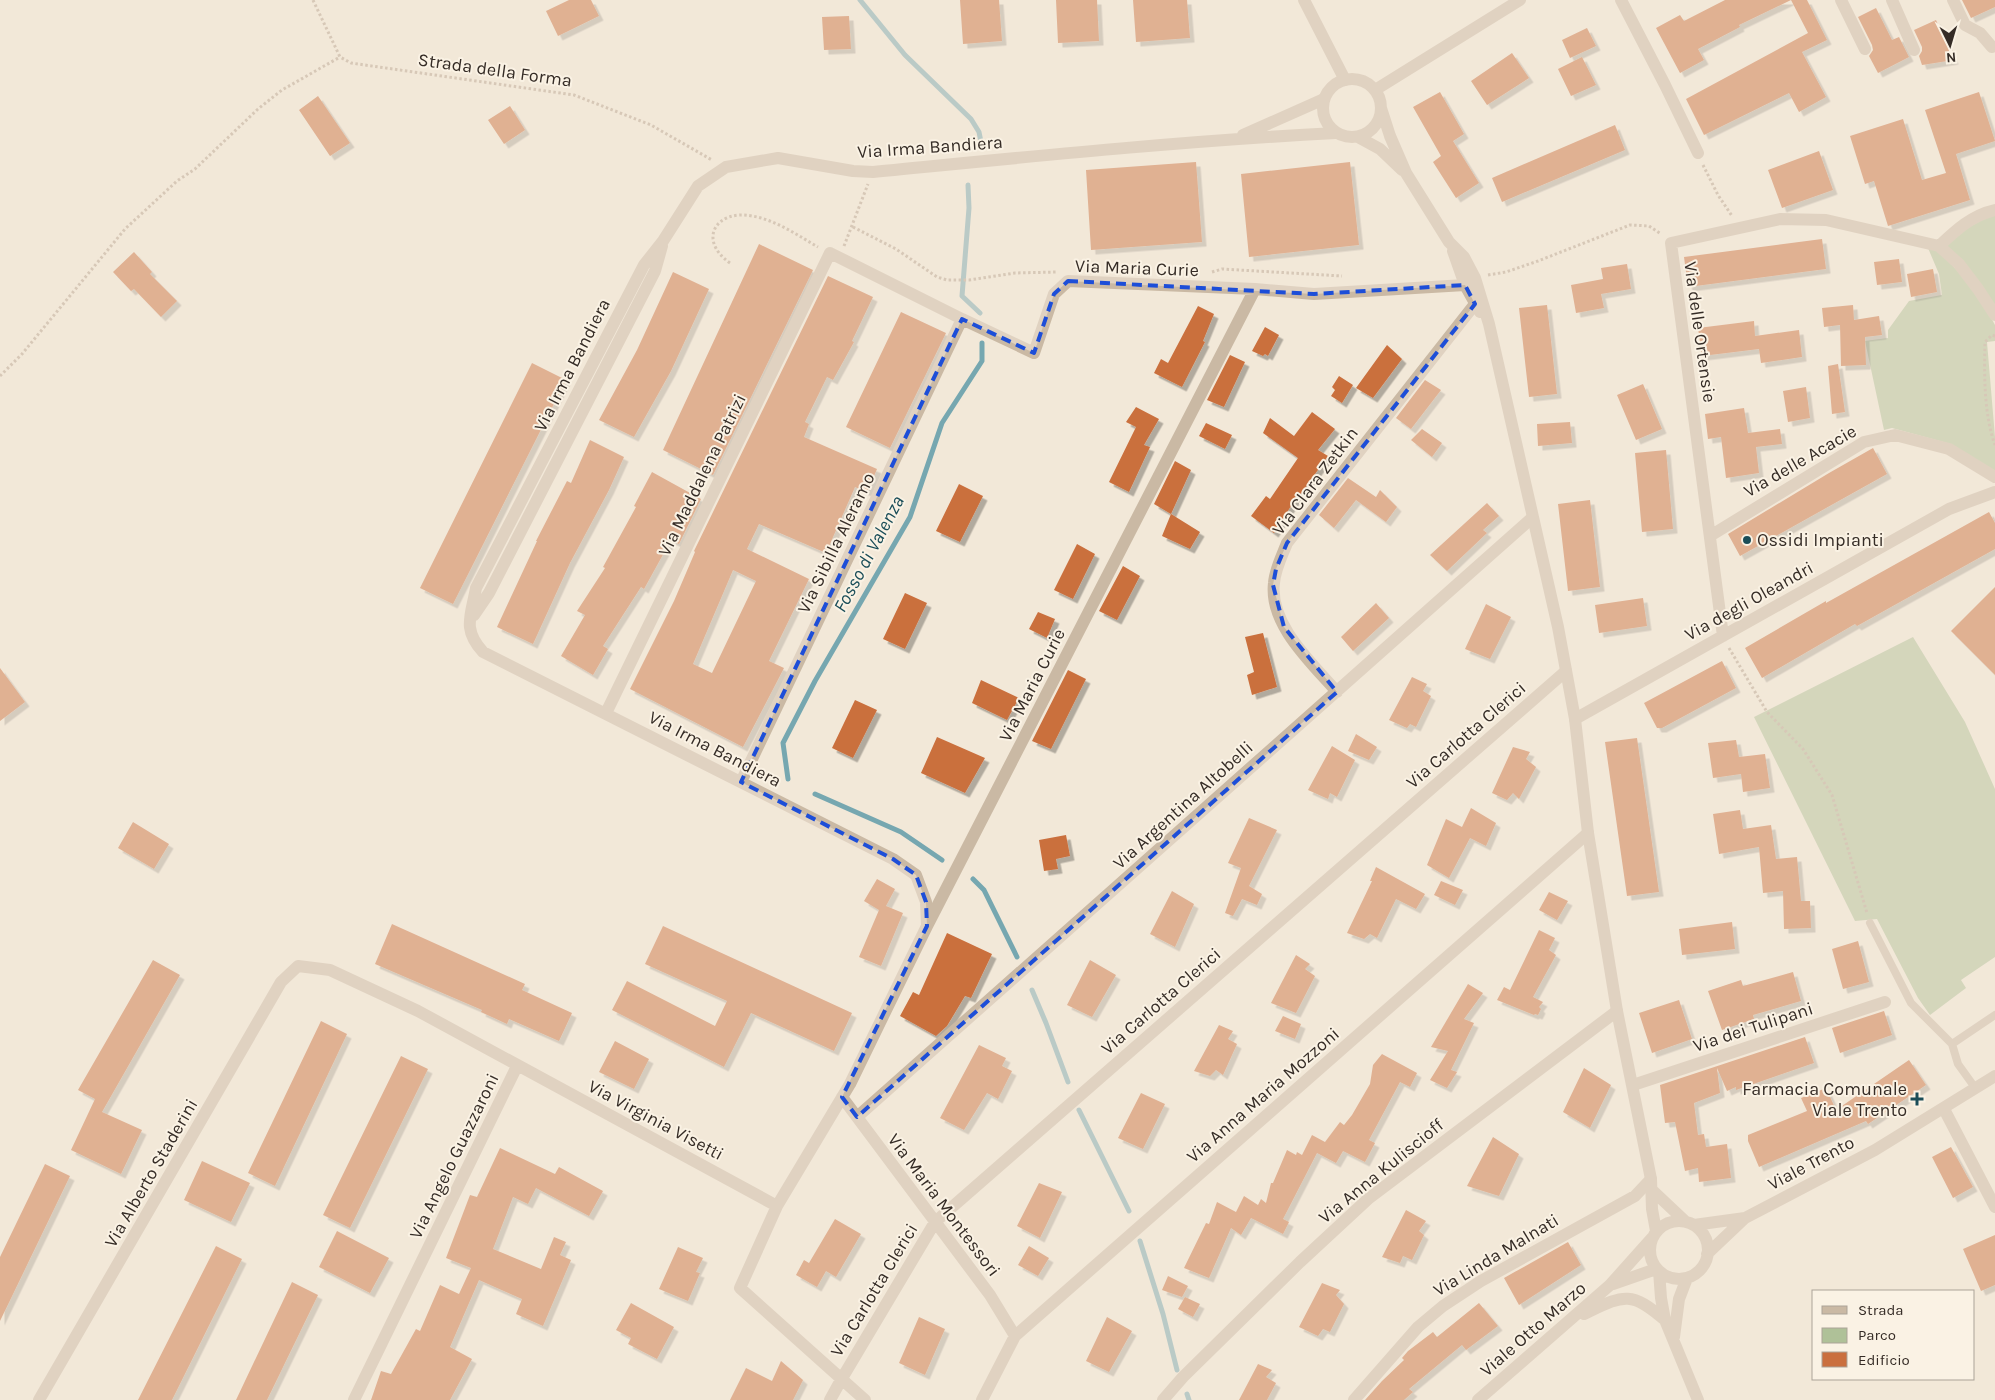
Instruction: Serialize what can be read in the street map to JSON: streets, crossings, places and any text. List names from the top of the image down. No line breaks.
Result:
{"streets":{"street":["Via Irma Bandiera","Via Maria Curie","Via delle Ortensie","Via delle Acacie","Via Maddalena Patrizi","Via Clara Zetkin","Via Sibilla Aleramo","Via degli Oleandri","Via Carlotta Clerici","Via Argentina Altobelli","Via dei Tulipani","Via Anna Maria Mozzoni","Via Virginia Visetti","Via Angelo Guazzaroni","Viale Trento","Via Anna Kuliscioff","Via Alberto Staderini","Via Maria Montessori","Via Linda Malnati","Viale Otto Marzo"],"path":["Strada della Forma"]},"crossings":[["Strada della Forma","Via Irma Bandiera"],["Via Irma Bandiera","Via Maria Curie"],["Via Irma Bandiera","Via Maddalena Patrizi"],["Via Irma Bandiera","Via Sibilla Aleramo"],["Via Maria Curie","Via delle Ortensie"],["Via Maria Curie","Via Sibilla Aleramo"],["Via Maria Curie","Via Maria Montessori"],["Via delle Ortensie","Via delle Acacie"],["Via delle Ortensie","Via degli Oleandri"],["Via Clara Zetkin","Via Argentina Altobelli"],["Via Carlotta Clerici","Via Maria Montessori"],["Via Argentina Altobelli","Via Maria Montessori"],["Via Anna Maria Mozzoni","Via Maria Montessori"],["Via Virginia Visetti","Via Angelo Guazzaroni"],["Via Angelo Guazzaroni","Via Alberto Staderini"],["Viale Trento","Viale Otto Marzo"]],"water":["Fosso di Valenza"],"places":{"other":["Ossidi Impianti"],"health":["Farmacia Comunale Viale Trento"]},"legend":["Strada","Parco","Edificio"],"north":"bottom"}
